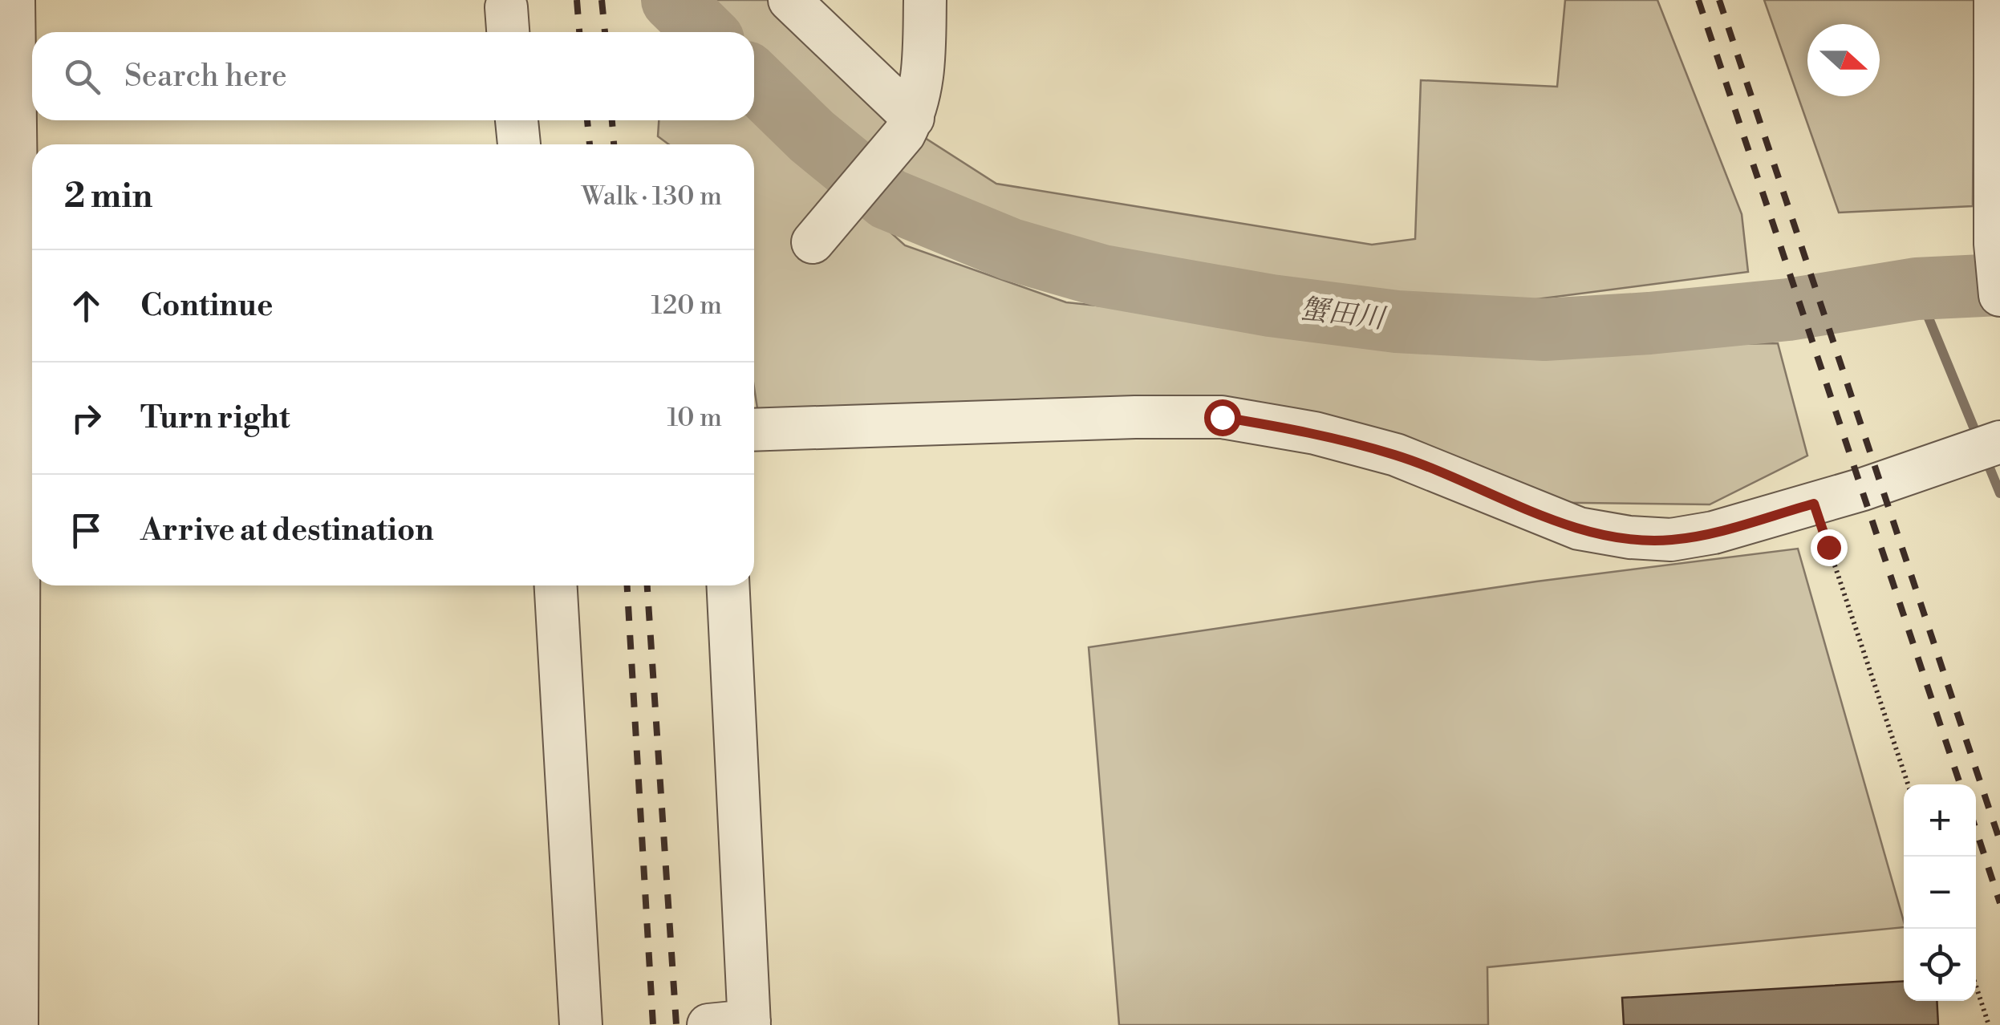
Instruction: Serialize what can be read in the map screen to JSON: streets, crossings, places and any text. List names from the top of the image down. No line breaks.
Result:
{"water":["蟹田川"],"north":"right","page":{"search":"Search here","heading":["2 min","Walk · 130 m"],"list":[["Continue","120 m"],["Turn right","10 m"],"Arrive at destination"],"map_buttons":["+","−"]}}
